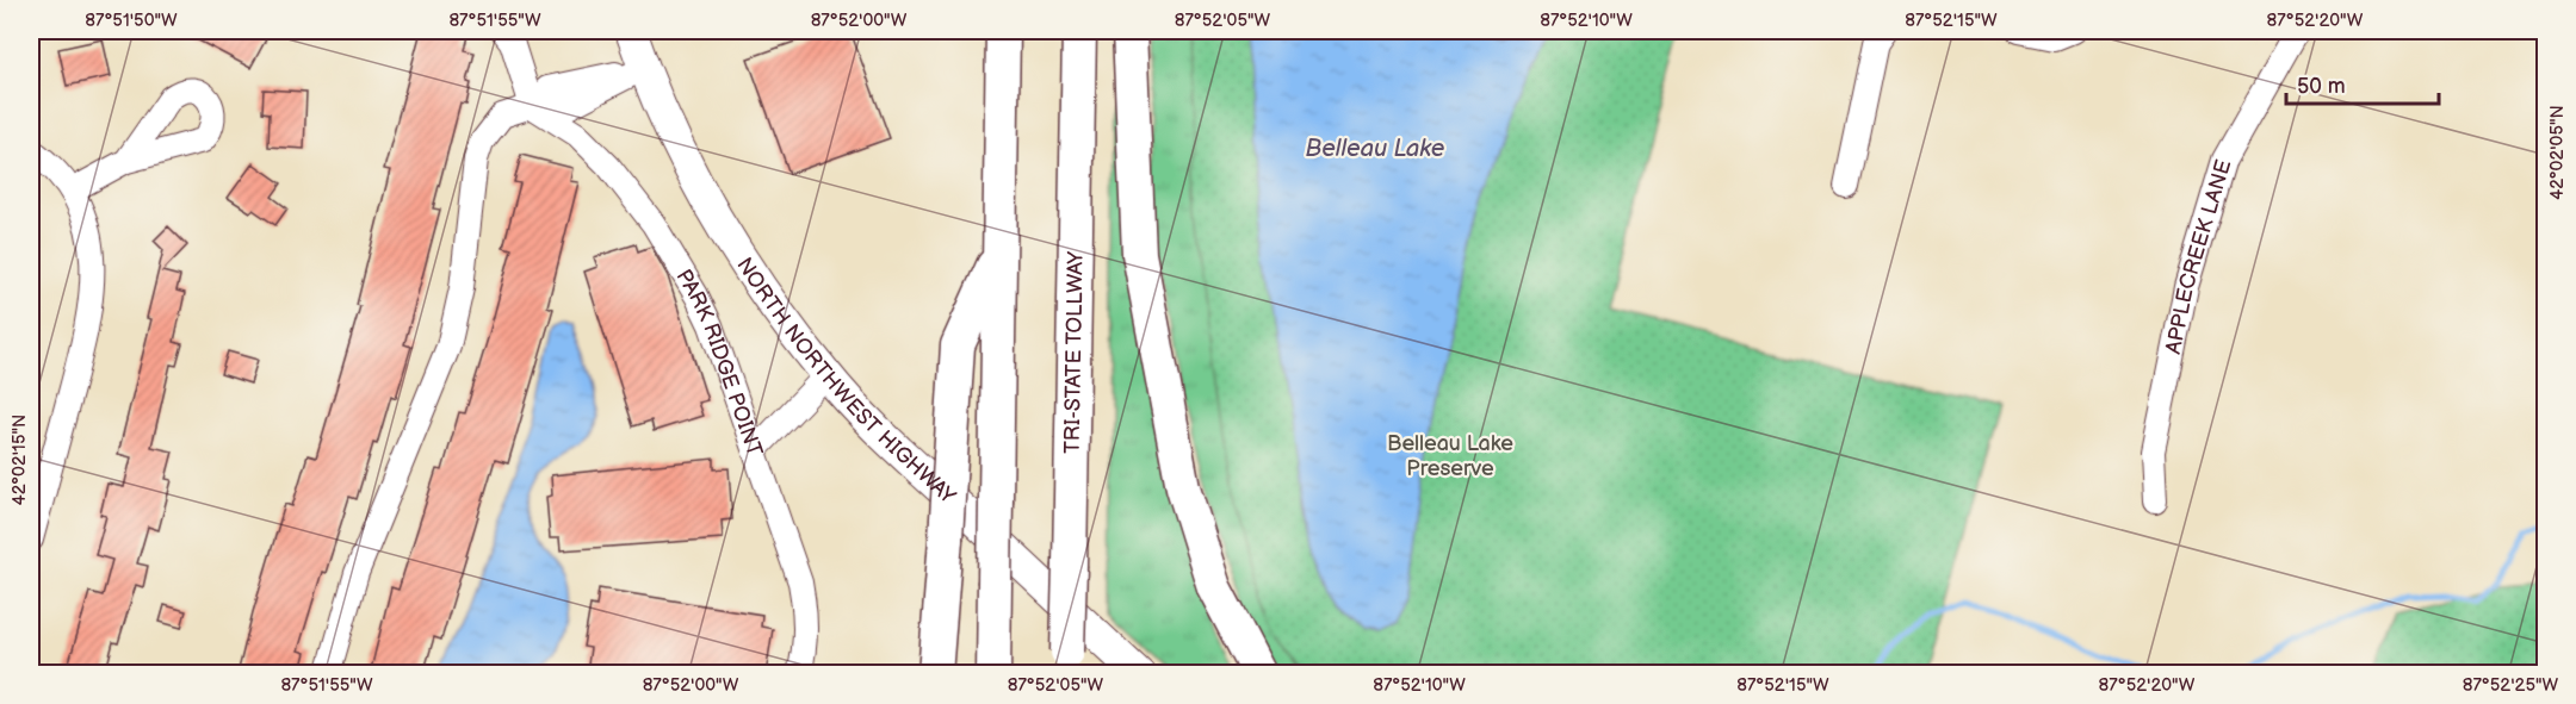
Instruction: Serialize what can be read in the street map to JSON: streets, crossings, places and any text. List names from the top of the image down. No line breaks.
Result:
{"streets":{"highway":["TRI-STATE TOLLWAY"],"main road":["NORTH NORTHWEST HIGHWAY"],"street":["APPLECREEK LANE","PARK RIDGE POINT"]},"water":["Belleau Lake"],"parks":["Belleau Lake Preserve"],"scale_bar":"50 m","coordinates":["87°51'50\"W","87°51'55\"W","87°52'00\"W","87°52'05\"W","87°52'10\"W","87°52'15\"W","87°52'20\"W","42°02'05\"N","42°02'15\"N","87°52'25\"W"]}
